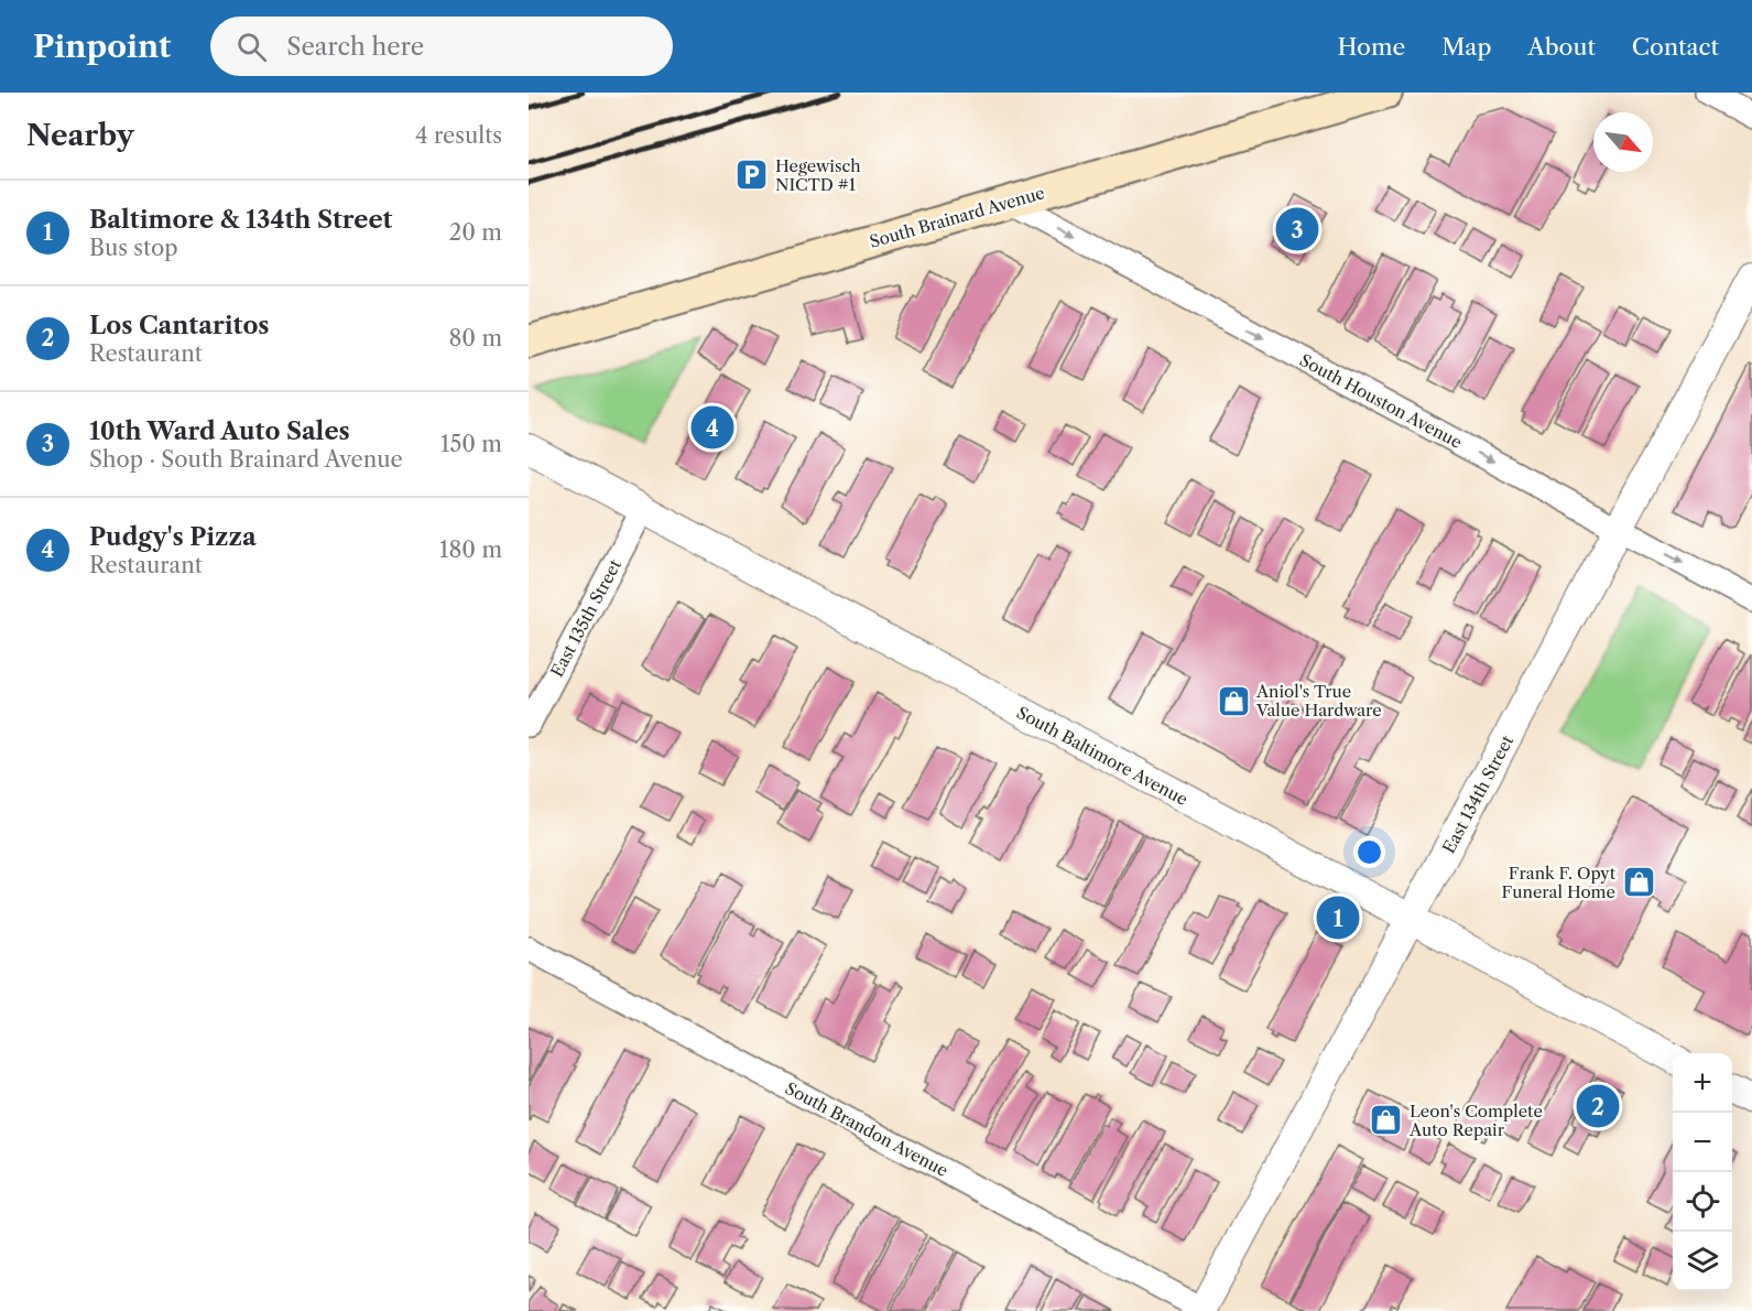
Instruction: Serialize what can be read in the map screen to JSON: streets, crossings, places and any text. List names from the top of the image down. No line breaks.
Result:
{"streets":{"main road":["South Brainard Avenue"],"street":["South Houston Avenue","East 135th Street","South Baltimore Avenue","East 134th Street","South Brandon Avenue"]},"crossings":[["South Brainard Avenue","South Houston Avenue"],["South Houston Avenue","East 134th Street"],["East 135th Street","South Baltimore Avenue"],["South Baltimore Avenue","East 134th Street"],["East 134th Street","South Brandon Avenue"]],"one_way":["South Houston Avenue"],"places":{"parking":["Hegewisch NICTD #1"],"shop":["Aniol's True Value Hardware","Frank F. Opyt Funeral Home","Leon's Complete Auto Repair"]},"north":"bottom right","page":{"header":"Pinpoint","search":"Search here","nav":["Home","Map","About","Contact"],"heading":["Nearby","4 results"],"list":[{"mark":"1","name":"Baltimore & 134th Street","note":"Bus stop","value":"20 m"},{"mark":"2","name":"Los Cantaritos","note":"Restaurant","value":"80 m"},{"mark":"3","name":"10th Ward Auto Sales","note":"Shop · South Brainard Avenue","value":"150 m"},{"mark":"4","name":"Pudgy's Pizza","note":"Restaurant","value":"180 m"}],"pins":["3","4","1","2"],"map_buttons":["+","−"]}}
